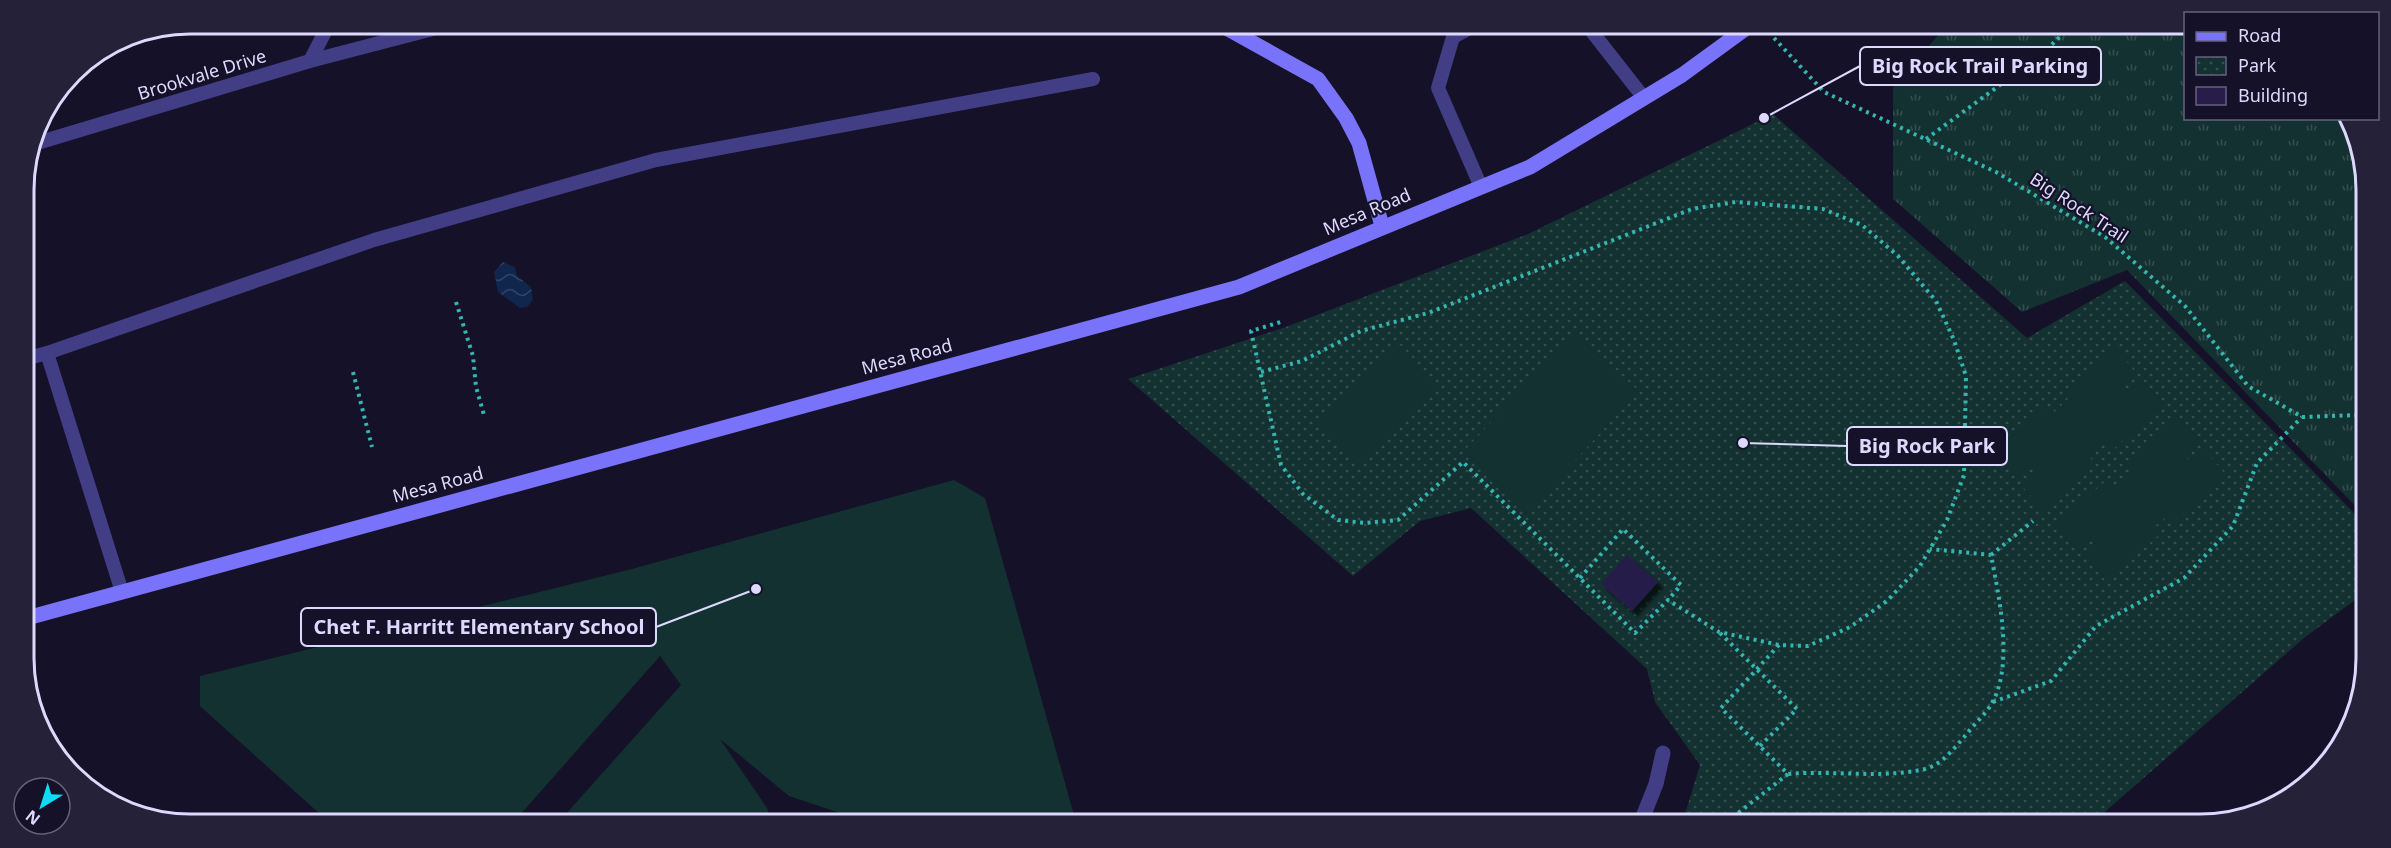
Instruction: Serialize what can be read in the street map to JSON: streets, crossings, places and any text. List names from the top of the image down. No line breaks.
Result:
{"streets":{"street":["Mesa Road"],"lane":["Brookvale Drive"],"path":["Big Rock Trail"]},"places":["Big Rock Trail Parking","Big Rock Park","Chet F. Harritt Elementary School"],"legend":["Road","Park","Building"],"north":"bottom left"}
